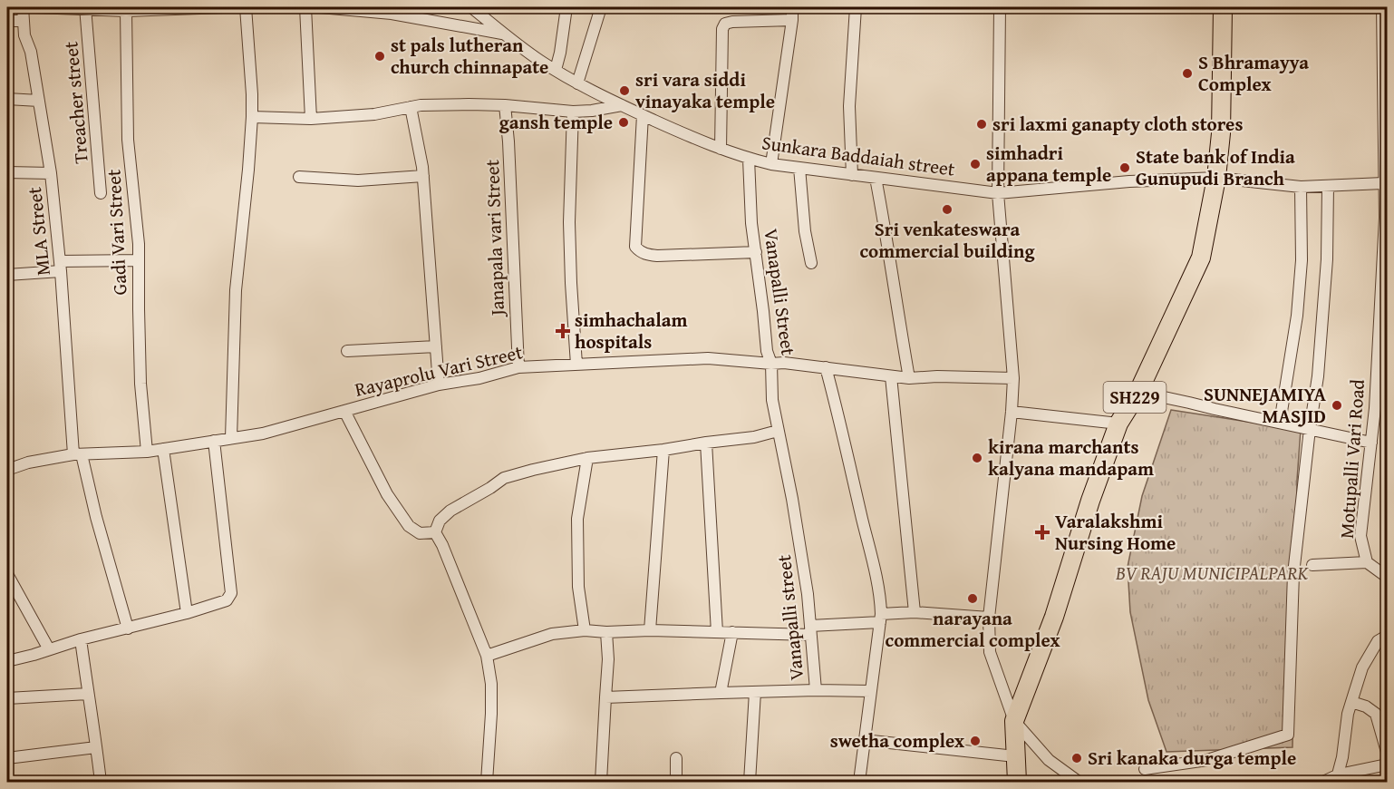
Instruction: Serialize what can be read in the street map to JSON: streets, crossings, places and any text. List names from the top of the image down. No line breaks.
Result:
{"streets":{"main road":["SH229"],"street":["Treacher street","Sunkara Baddaiah street","MLA Street","Gadi Vari Street","Janapala vari Street","Vanapalli Street","Rayaprolu Vari Street","Motupalli Vari Road","Vanapalli street"]},"crossings":[["Sunkara Baddaiah street","Vanapalli Street"],["Sunkara Baddaiah street","SH229"],["Sunkara Baddaiah street","Motupalli Vari Road"],["MLA Street","Rayaprolu Vari Street"],["Gadi Vari Street","Rayaprolu Vari Street"],["Janapala vari Street","Rayaprolu Vari Street"],["Vanapalli Street","Rayaprolu Vari Street"],["Vanapalli Street","Vanapalli street"]],"parks":["BV RAJU MUNICIPALPARK"],"places":{"other":["st pals lutheran church chinnapate","S Bhramayya Complex","sri vara siddi vinayaka temple","gansh temple","sri laxmi ganapty cloth stores","simhadri appana temple","State bank of India Gunupudi Branch","Sri venkateswara commercial building","SUNNEJAMIYA MASJID","kirana marchants kalyana mandapam","narayana commercial complex","swetha complex","Sri kanaka durga temple"],"health":["simhachalam hospitals","Varalakshmi Nursing Home"]}}
